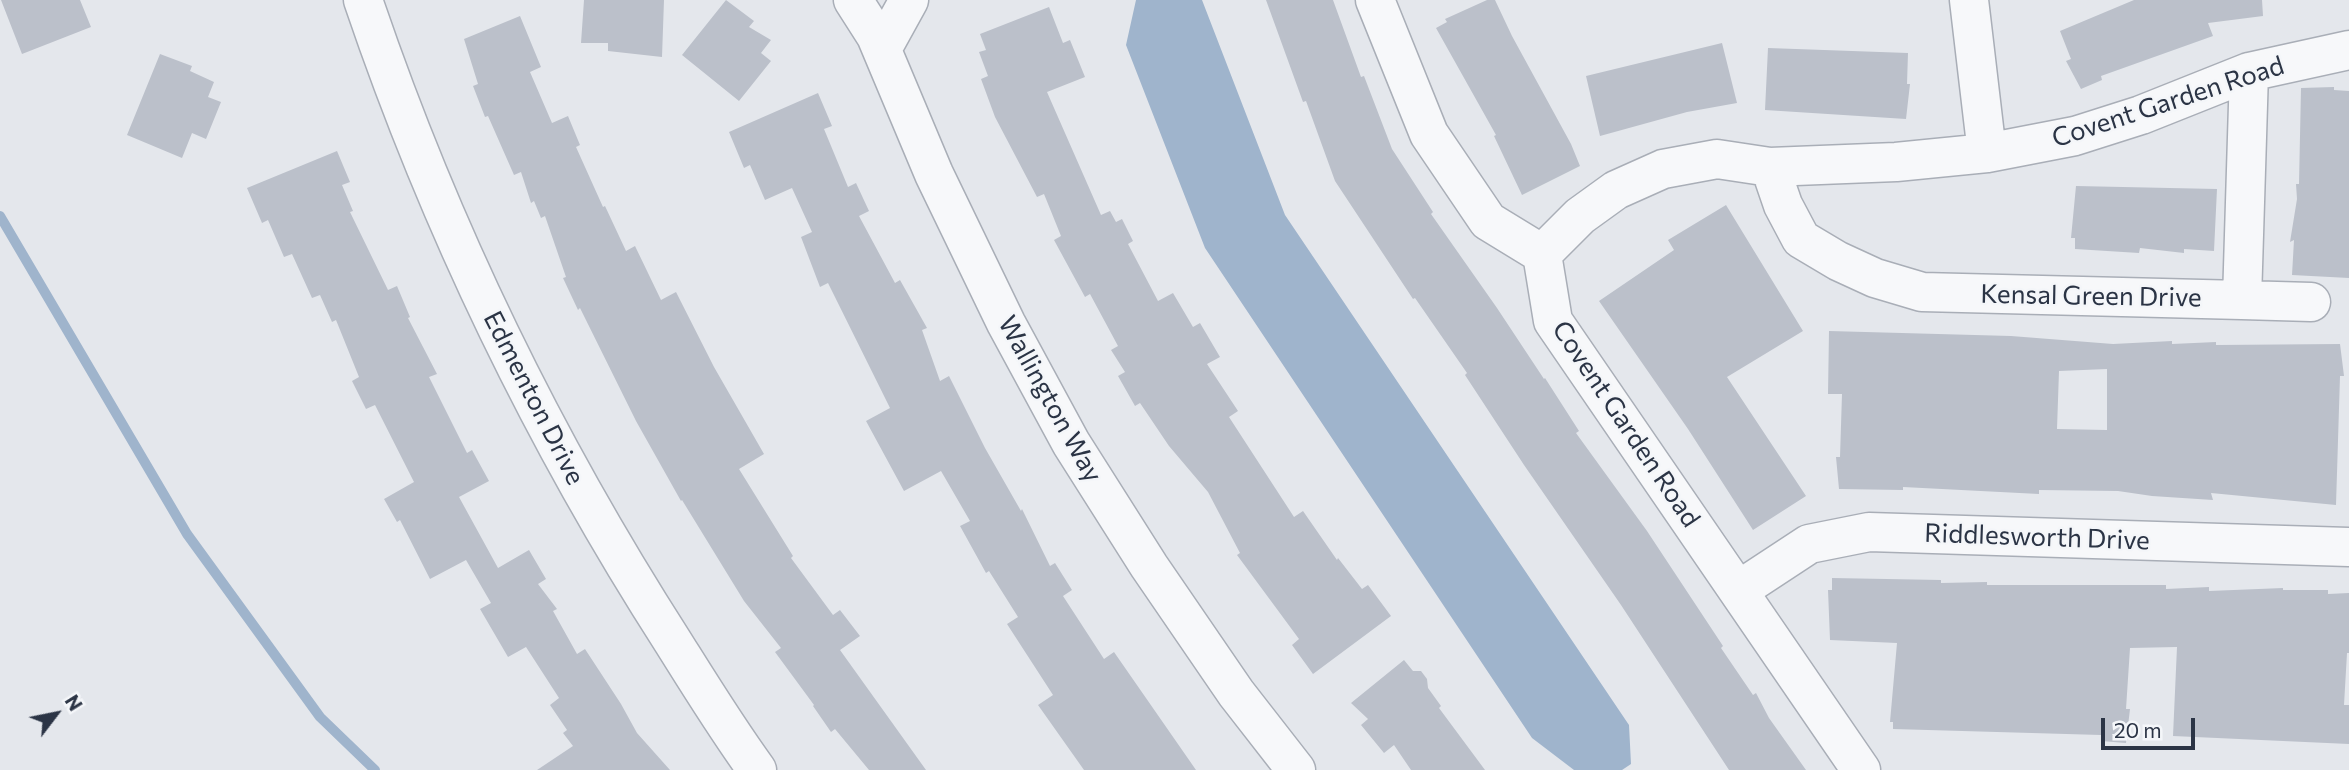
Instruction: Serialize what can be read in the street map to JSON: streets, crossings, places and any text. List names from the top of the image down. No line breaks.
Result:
{"streets":{"street":["Covent Garden Road","Kensal Green Drive","Edmenton Drive","Wallington Way","Riddlesworth Drive"]},"crossings":[["Covent Garden Road","Kensal Green Drive"],["Covent Garden Road","Riddlesworth Drive"]],"scale_bar":"20 m","north":"top right"}
